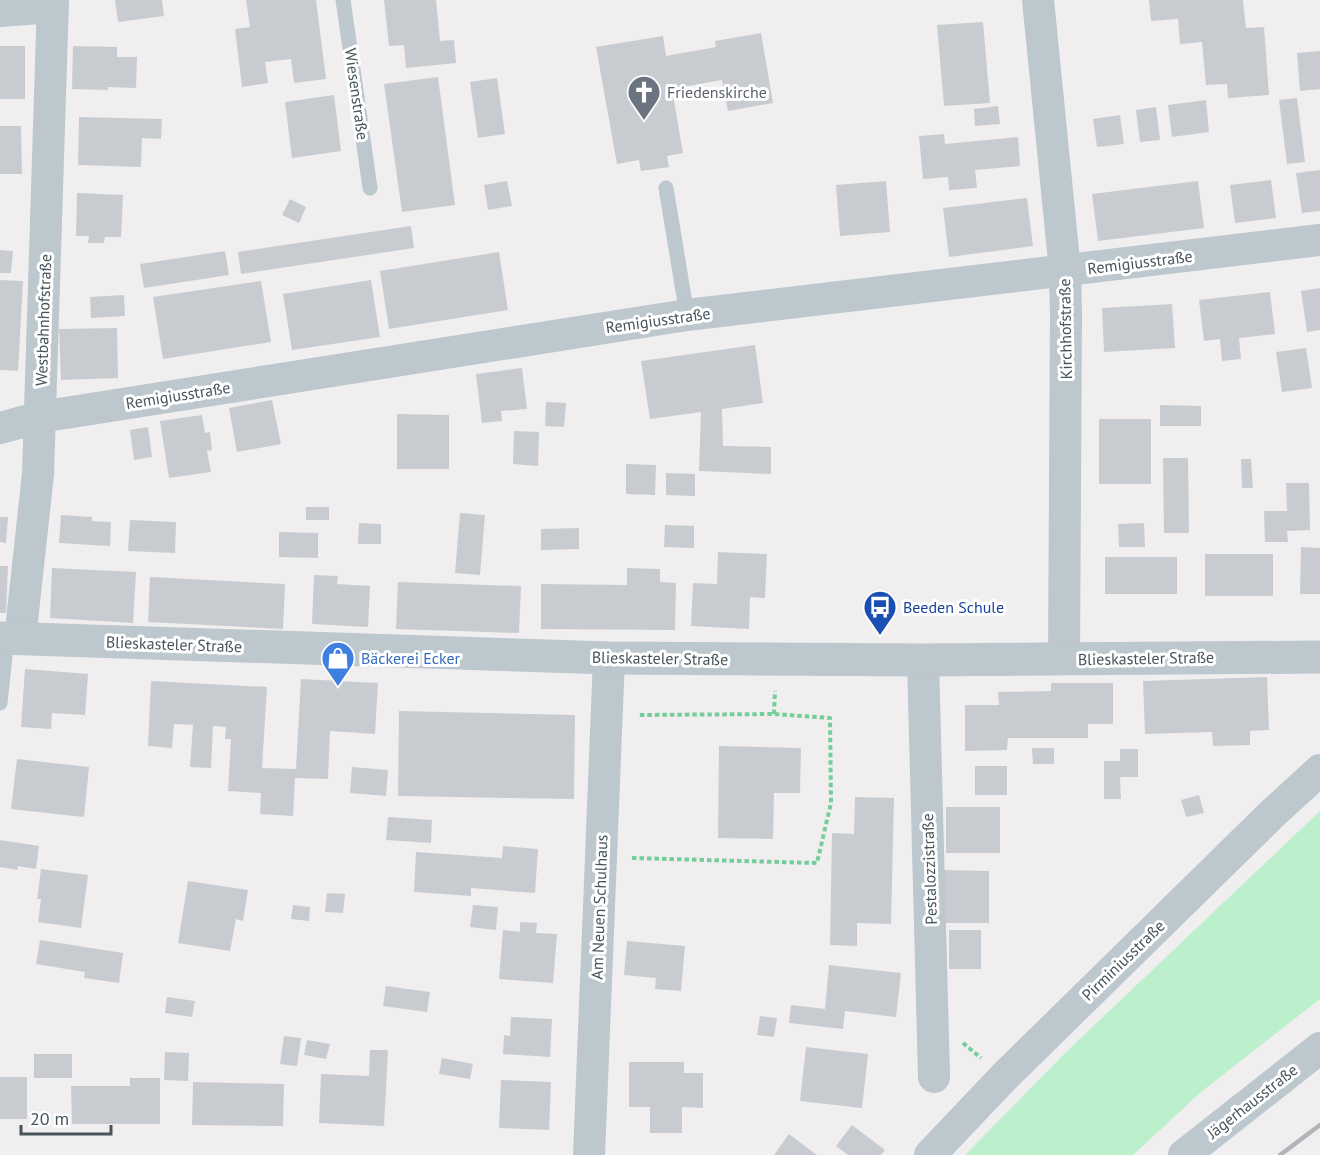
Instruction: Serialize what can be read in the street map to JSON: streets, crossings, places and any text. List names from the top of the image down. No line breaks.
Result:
{"streets":{"street":["Remigiusstraße","Westbahnhofstraße","Kirchhofstraße","Blieskasteler Straße","Pestalozzistraße","Am Neuen Schulhaus","Pirminiusstraße","Jägerhausstraße"],"lane":["Wiesenstraße"]},"crossings":[["Remigiusstraße","Westbahnhofstraße"],["Remigiusstraße","Kirchhofstraße"],["Westbahnhofstraße","Blieskasteler Straße"],["Kirchhofstraße","Blieskasteler Straße"],["Blieskasteler Straße","Pestalozzistraße"],["Blieskasteler Straße","Am Neuen Schulhaus"]],"places":{"church":["Friedenskirche"],"bus stop":["Beeden Schule"],"shop":["Bäckerei Ecker"]},"scale_bar":"20 m"}
